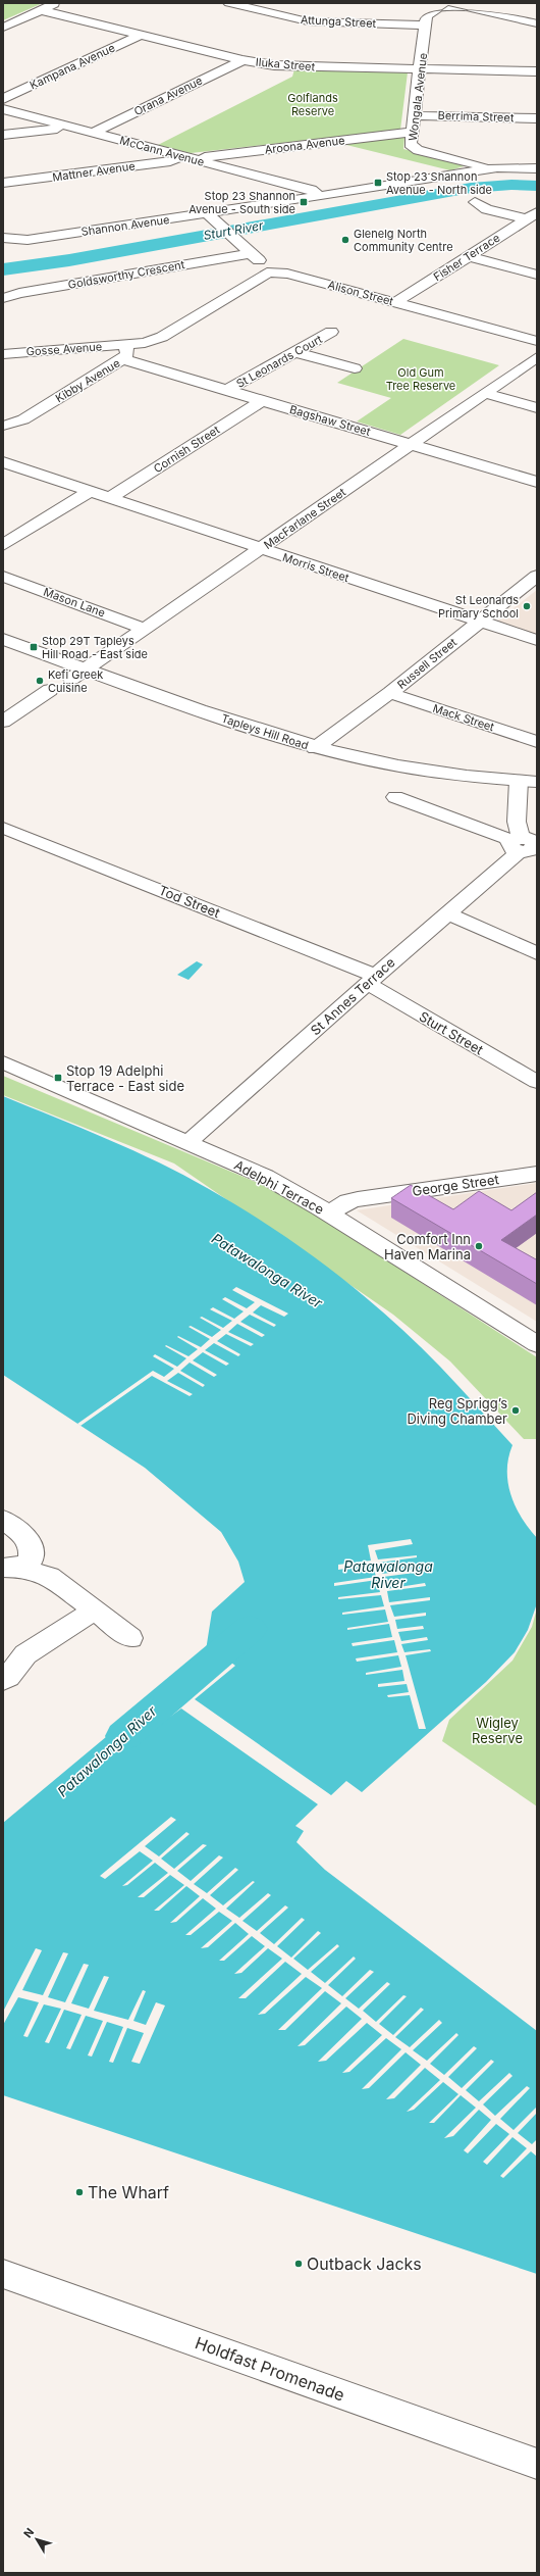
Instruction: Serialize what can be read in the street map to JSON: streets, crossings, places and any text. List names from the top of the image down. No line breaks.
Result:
{"streets":{"street":["Attunga Street","Iluka Street","Kampana Avenue","Orana Avenue","Wongala Avenue","Berrima Street","Aroona Avenue","McCann Avenue","Mattner Avenue","Shannon Avenue","Fisher Terrace","Goldsworthy Crescent","Alison Street","Gosse Avenue","St Leonards Court","Kibby Avenue","Bagshaw Street","Cornish Street","MacFarlane Street","Morris Street","Mason Lane","Russell Street","Mack Street","Tapleys Hill Road","Tod Street","St Annes Terrace","Sturt Street","George Street","Adelphi Terrace","Holdfast Promenade"]},"crossings":[["Attunga Street","Wongala Avenue"],["Iluka Street","Kampana Avenue"],["Iluka Street","Orana Avenue"],["Iluka Street","Wongala Avenue"],["Orana Avenue","McCann Avenue"],["Wongala Avenue","Berrima Street"],["Wongala Avenue","Aroona Avenue"],["Wongala Avenue","Shannon Avenue"],["Aroona Avenue","McCann Avenue"],["McCann Avenue","Mattner Avenue"],["McCann Avenue","Shannon Avenue"],["Fisher Terrace","Alison Street"],["Alison Street","Kibby Avenue"],["Gosse Avenue","Kibby Avenue"],["Gosse Avenue","Bagshaw Street"],["St Leonards Court","Bagshaw Street"],["Kibby Avenue","Bagshaw Street"],["Bagshaw Street","Cornish Street"],["Bagshaw Street","MacFarlane Street"],["Cornish Street","Morris Street"],["MacFarlane Street","Morris Street"],["MacFarlane Street","Mason Lane"],["MacFarlane Street","Tapleys Hill Road"],["Morris Street","Russell Street"],["Russell Street","Mack Street"],["Russell Street","Tapleys Hill Road"],["Tod Street","St Annes Terrace"],["Tod Street","Sturt Street"],["St Annes Terrace","Sturt Street"],["St Annes Terrace","Adelphi Terrace"],["George Street","Adelphi Terrace"]],"water":["Sturt River","Patawalonga River"],"parks":["Golflands Reserve","Old Gum Tree Reserve","Wigley Reserve"],"places":{"transit":["Stop 23 Shannon Avenue - North side","Stop 23 Shannon Avenue - South side","Stop 29T Tapleys Hill Road - East side","Stop 19 Adelphi Terrace - East side"],"other":["Glenelg North Community Centre","St Leonards Primary School","Kefi Greek Cuisine","Comfort Inn Haven Marina","Reg Sprigg’s Diving Chamber","The Wharf","Outback Jacks"]},"north":"top left"}
